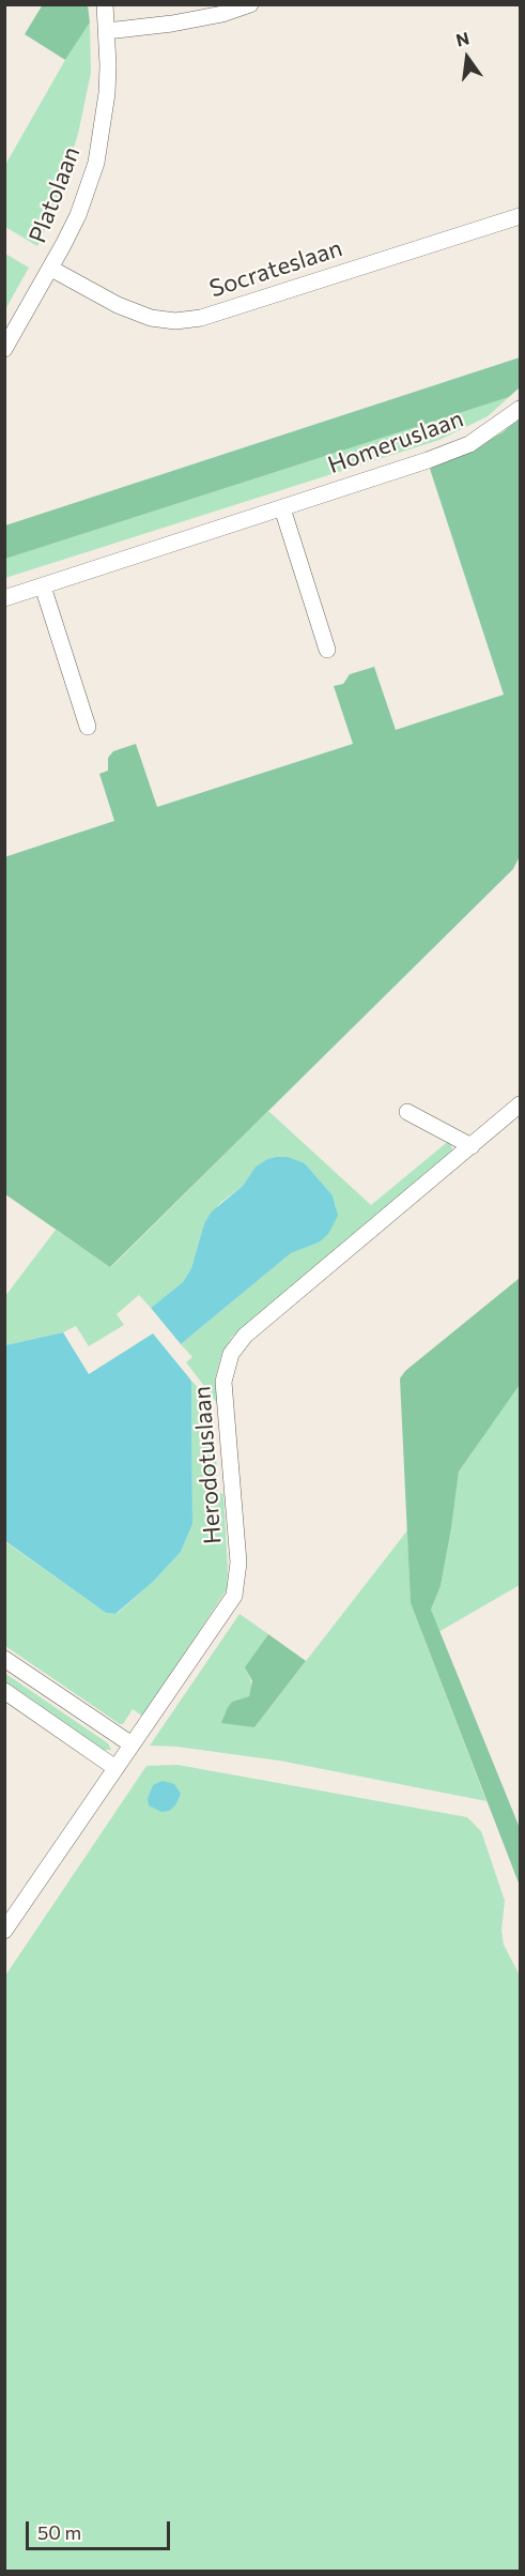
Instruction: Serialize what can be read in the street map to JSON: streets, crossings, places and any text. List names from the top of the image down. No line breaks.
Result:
{"streets":{"street":["Platolaan","Socrateslaan","Homeruslaan","Herodotuslaan"]},"crossings":[["Platolaan","Socrateslaan"]],"scale_bar":"50 m","north":"top"}
